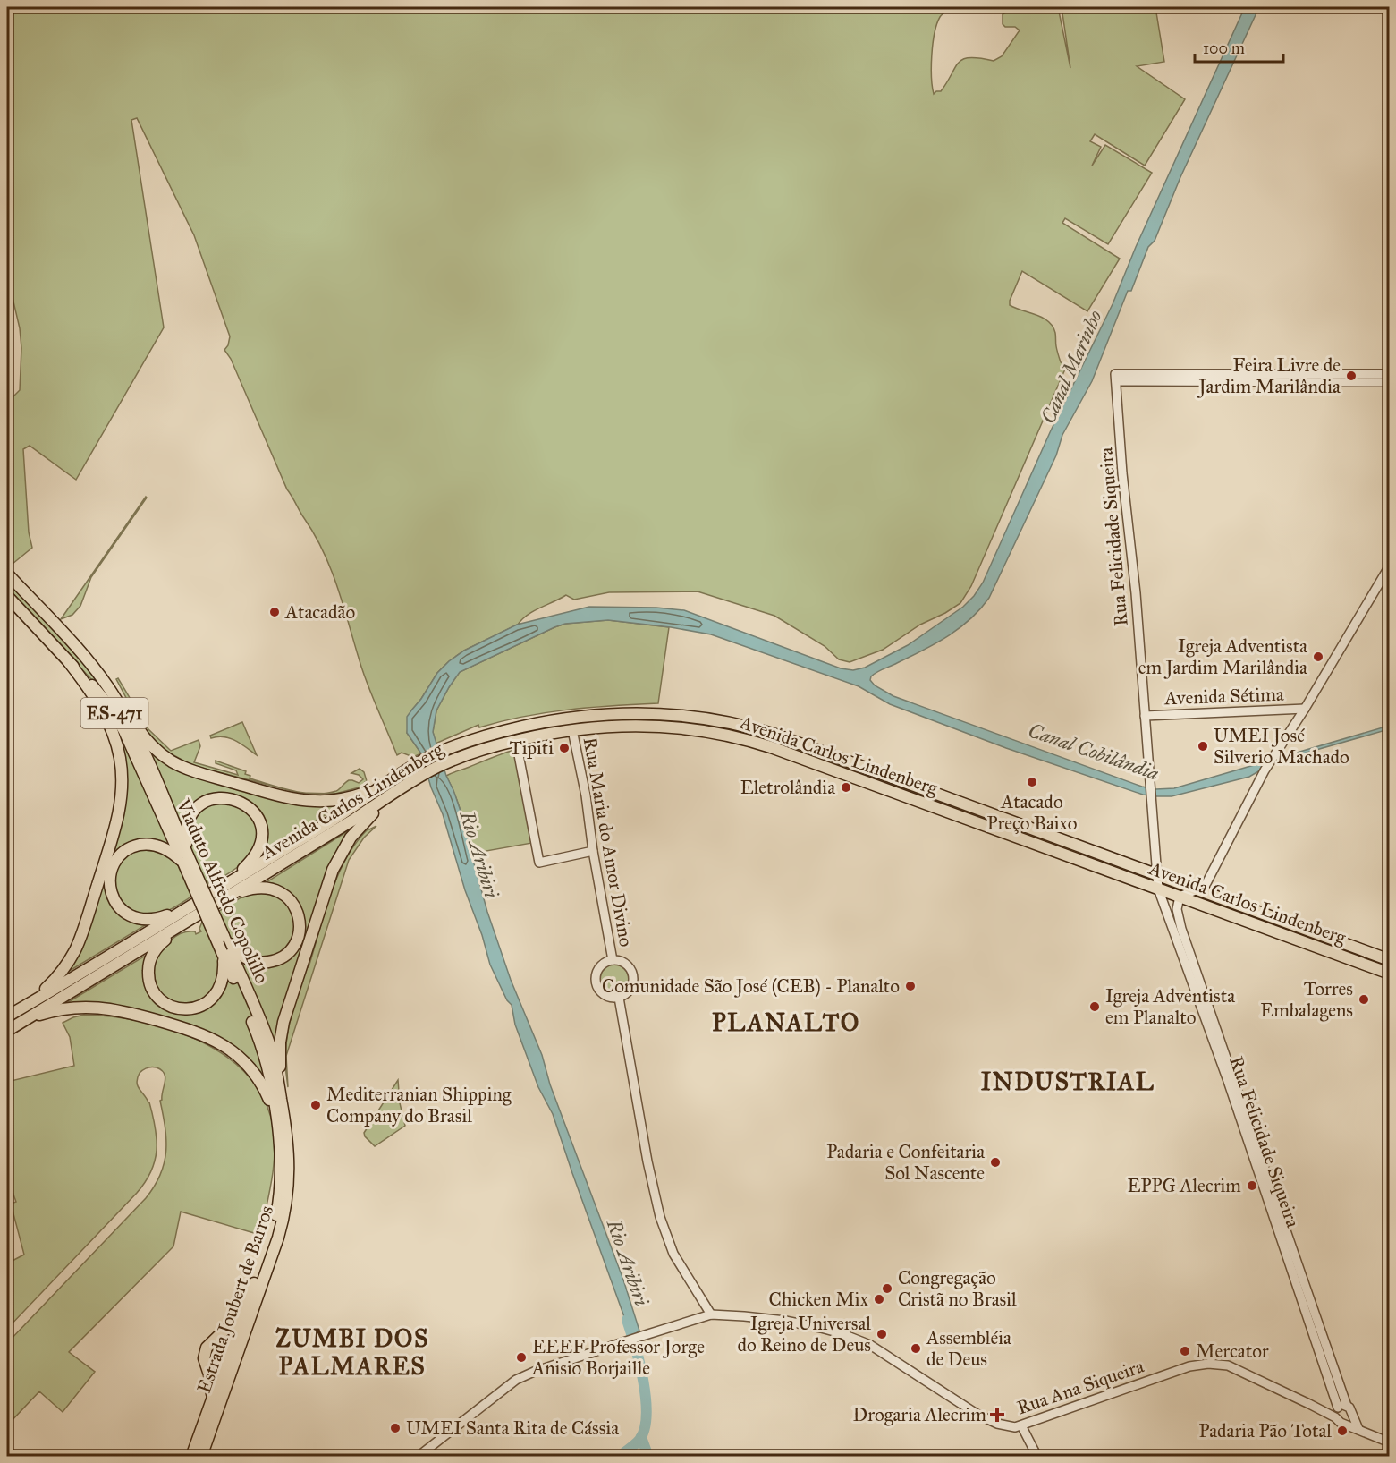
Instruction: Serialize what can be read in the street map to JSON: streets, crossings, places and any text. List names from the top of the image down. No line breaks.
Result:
{"streets":{"main road":["ES-471","Avenida Carlos Lindenberg","Viaduto Alfredo Copolillo","Estrada Joubert de Barros"],"street":["Rua Felicidade Siqueira","Avenida Sétima","Rua Maria do Amor Divino","Rua Ana Siqueira"]},"crossings":[["Rua Felicidade Siqueira","Avenida Sétima"],["Rua Felicidade Siqueira","Avenida Carlos Lindenberg"],["Rua Felicidade Siqueira","Rua Ana Siqueira"],["ES-471","Viaduto Alfredo Copolillo"],["Avenida Carlos Lindenberg","Rua Maria do Amor Divino"],["Viaduto Alfredo Copolillo","Estrada Joubert de Barros"]],"districts":["PLANALTO","INDUSTRIAL","ZUMBI DOS PALMARES"],"water":["Canal Marinho","Canal Cobilândia","Rio Aribiri"],"places":{"other":["Feira Livre de Jardim Marilândia","Atacadão","Igreja Adventista em Jardim Marilândia","UMEI José Silverio Machado","Tipiti","Atacado Preço Baixo","Eletrolândia","Comunidade São José (CEB) - Planalto","Torres Embalagens","Igreja Adventista em Planalto","Mediterranian Shipping Company do Brasil","Padaria e Confeitaria Sol Nascente","EPPG Alecrim","Congregação Cristã no Brasil","Chicken Mix","Igreja Universal do Reino de Deus","Assembléia de Deus","Mercator","EEEF Professor Jorge Anisio Borjaille","UMEI Santa Rita de Cássia","Padaria Pão Total"],"health":["Drogaria Alecrim"]},"scale_bar":"100 m"}
